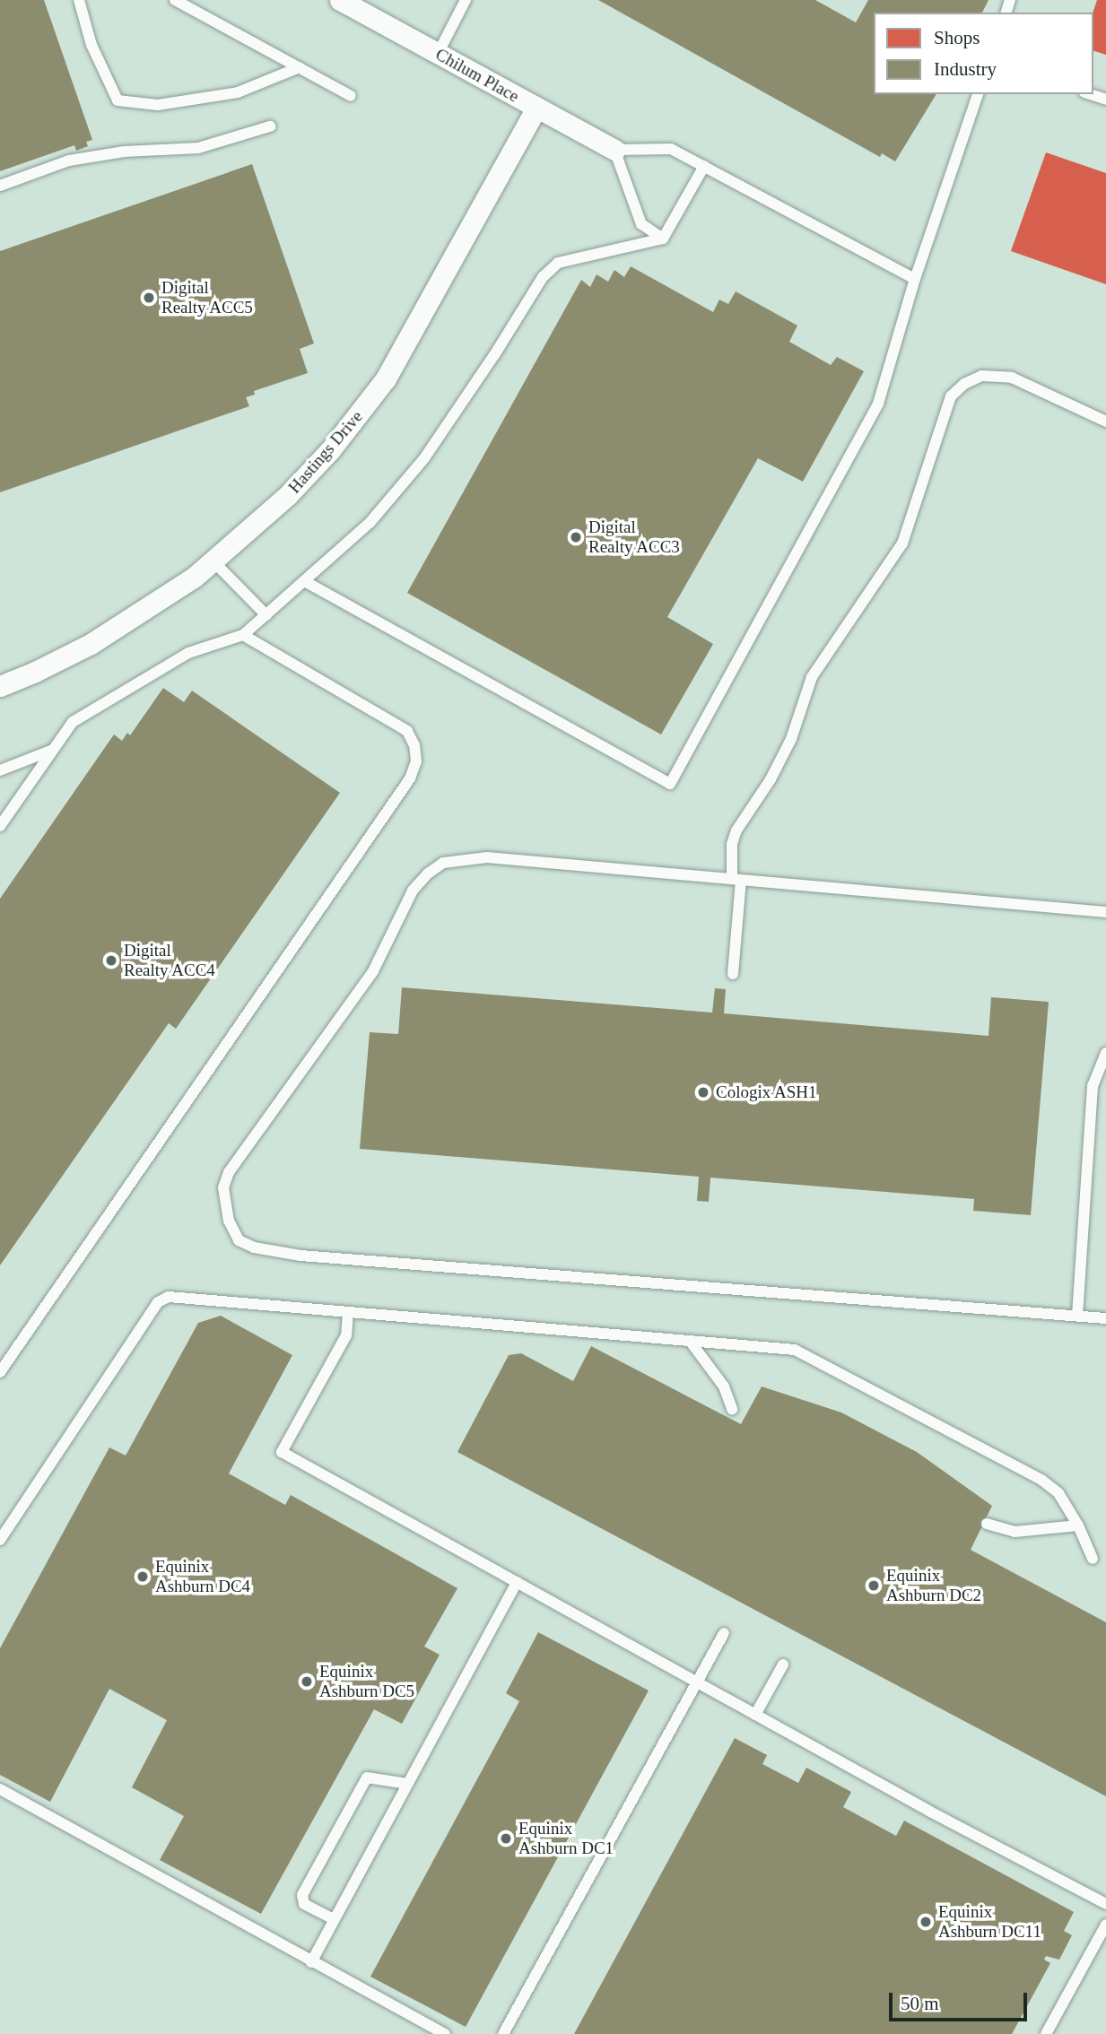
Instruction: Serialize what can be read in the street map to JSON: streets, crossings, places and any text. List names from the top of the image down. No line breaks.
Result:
{"streets":{"street":["Chilum Place","Hastings Drive"]},"crossings":[["Chilum Place","Hastings Drive"]],"places":["Digital Realty ACC5","Digital Realty ACC3","Digital Realty ACC4","Cologix ASH1","Equinix Ashburn DC4","Equinix Ashburn DC2","Equinix Ashburn DC5","Equinix Ashburn DC1","Equinix Ashburn DC11"],"legend":["Shops","Industry"],"scale_bar":"50 m"}
